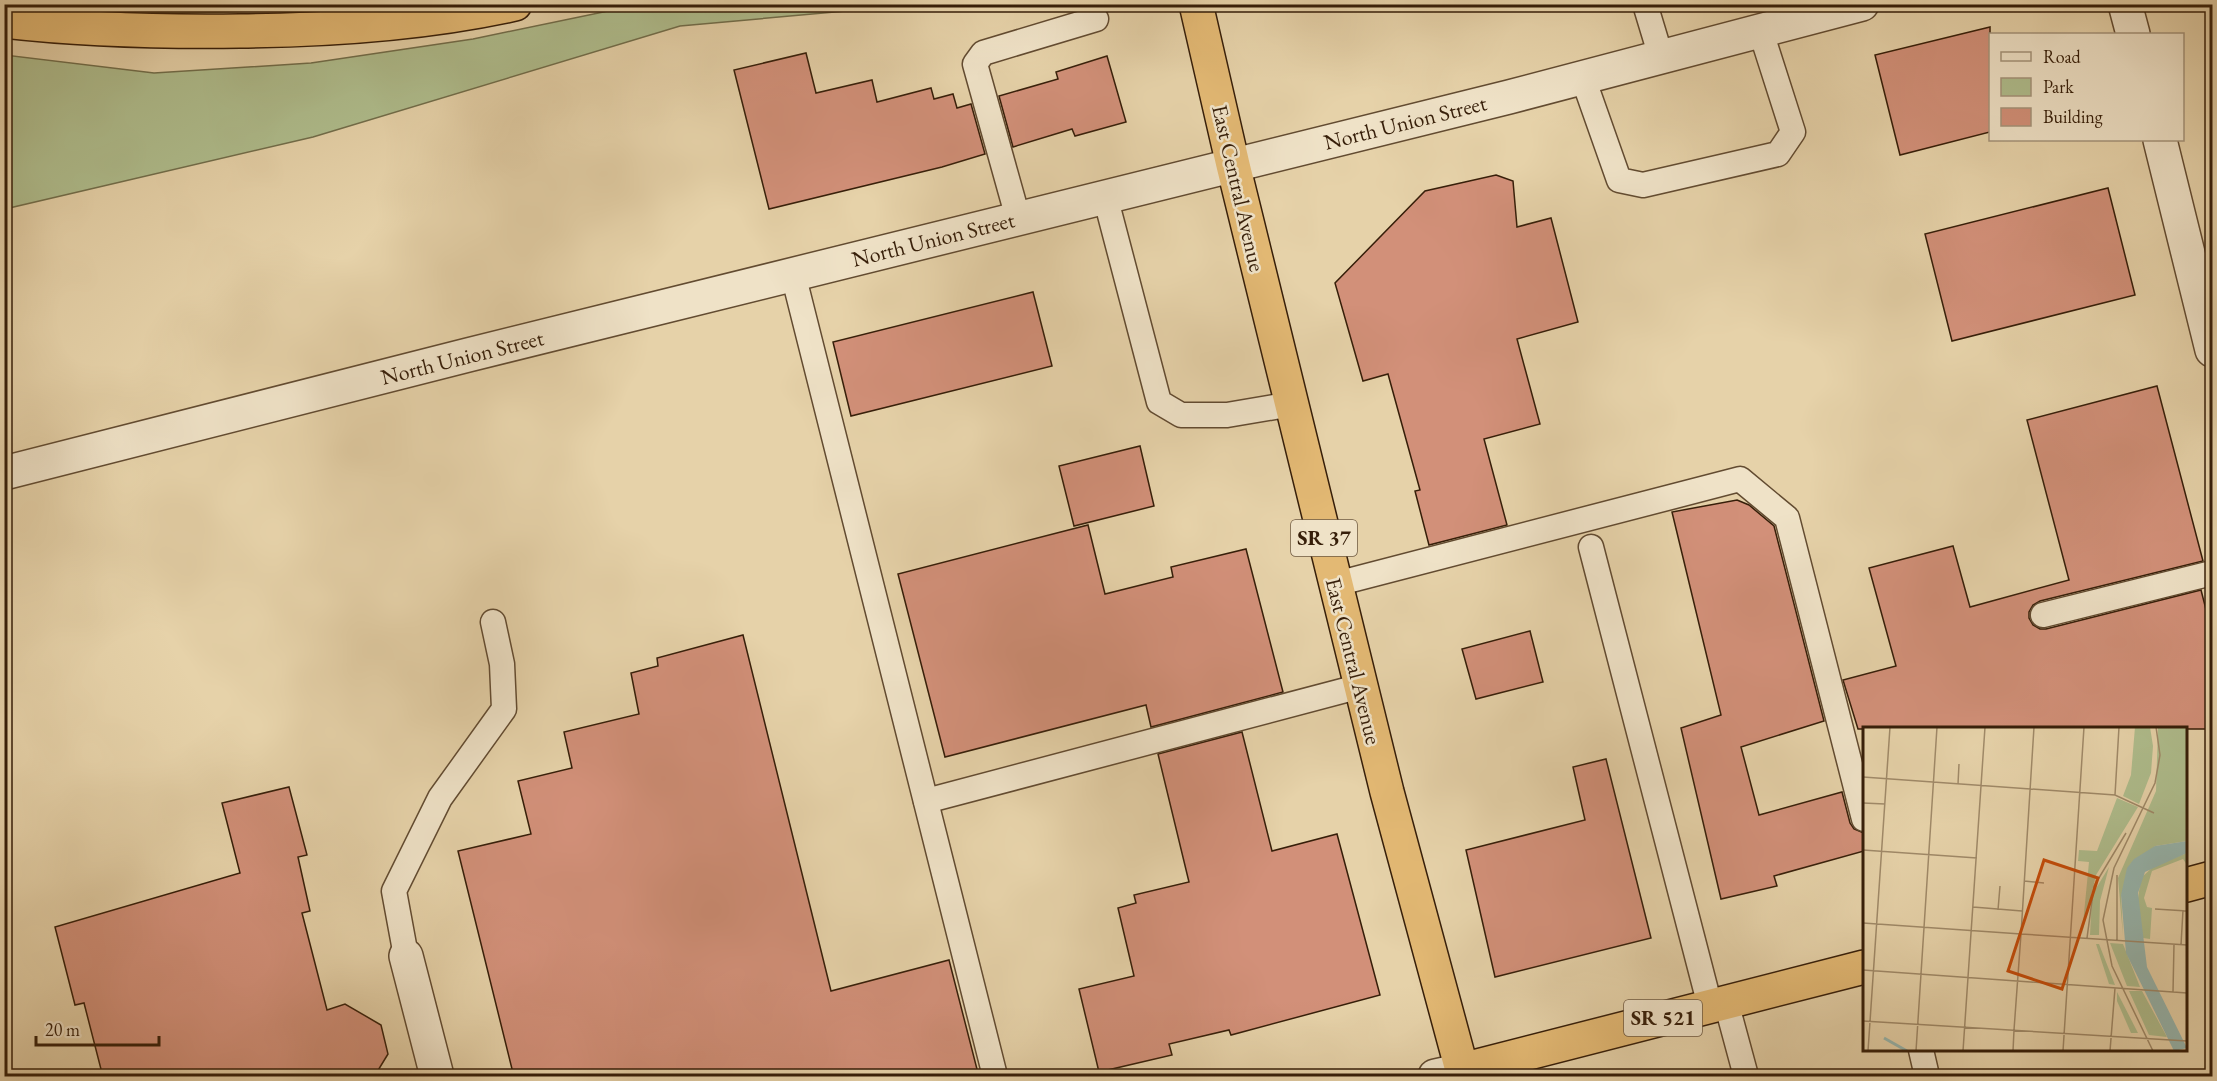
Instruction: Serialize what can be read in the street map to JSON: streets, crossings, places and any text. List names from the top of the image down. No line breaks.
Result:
{"streets":{"highway":["East Central Avenue","SR 37","SR 521"],"street":["North Union Street"]},"crossings":[["North Union Street","East Central Avenue"],["East Central Avenue","SR 521"]],"legend":["Road","Park","Building"],"scale_bar":"20 m"}
